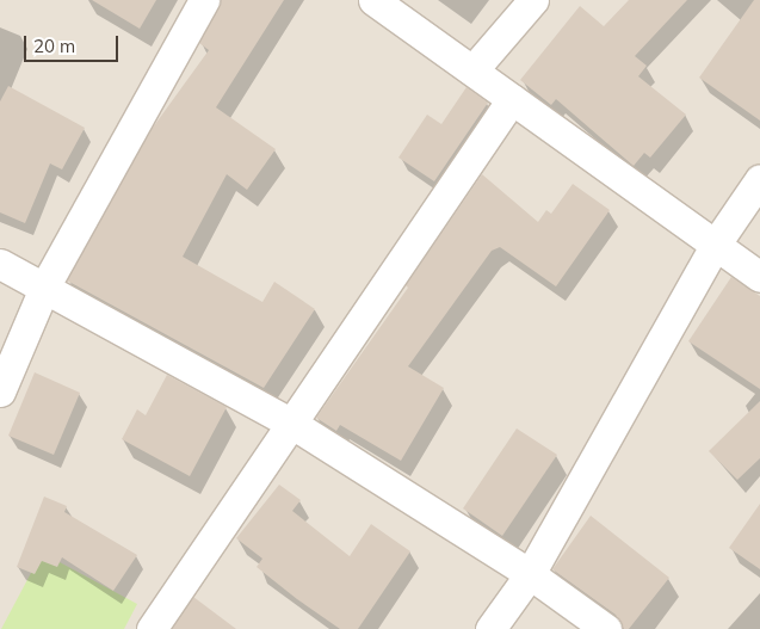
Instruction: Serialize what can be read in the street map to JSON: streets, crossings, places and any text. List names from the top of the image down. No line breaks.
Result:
{"scale_bar":"20 m"}
